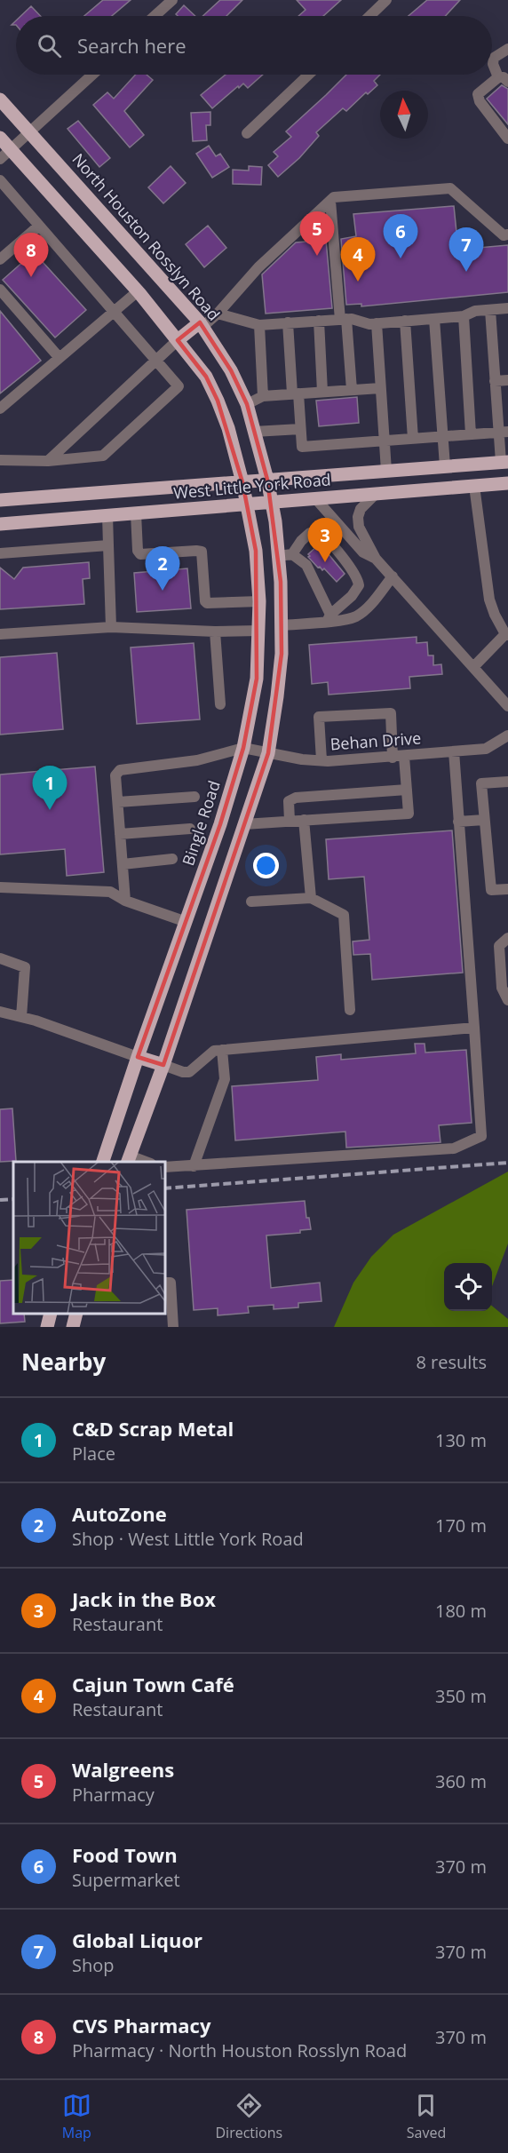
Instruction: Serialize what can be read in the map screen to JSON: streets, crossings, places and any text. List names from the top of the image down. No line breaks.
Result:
{"streets":{"main road":["North Houston Rosslyn Road","West Little York Road","Bingle Road"],"street":["Behan Drive"]},"crossings":[["North Houston Rosslyn Road","West Little York Road"],["West Little York Road","Bingle Road"],["Behan Drive","Bingle Road"]],"north":"top","page":{"search":"Search here","pins":["5","6","7","8","4","3","2","1"],"heading":["Nearby","8 results"],"list":[{"mark":"1","name":"C&D Scrap Metal","note":"Place","value":"130 m"},{"mark":"2","name":"AutoZone","note":"Shop · West Little York Road","value":"170 m"},{"mark":"3","name":"Jack in the Box","note":"Restaurant","value":"180 m"},{"mark":"4","name":"Cajun Town Café","note":"Restaurant","value":"350 m"},{"mark":"5","name":"Walgreens","note":"Pharmacy","value":"360 m"},{"mark":"6","name":"Food Town","note":"Supermarket","value":"370 m"},{"mark":"7","name":"Global Liquor","note":"Shop","value":"370 m"},{"mark":"8","name":"CVS Pharmacy","note":"Pharmacy · North Houston Rosslyn Road","value":"370 m"}],"nav":["Map","Directions","Saved"]}}
